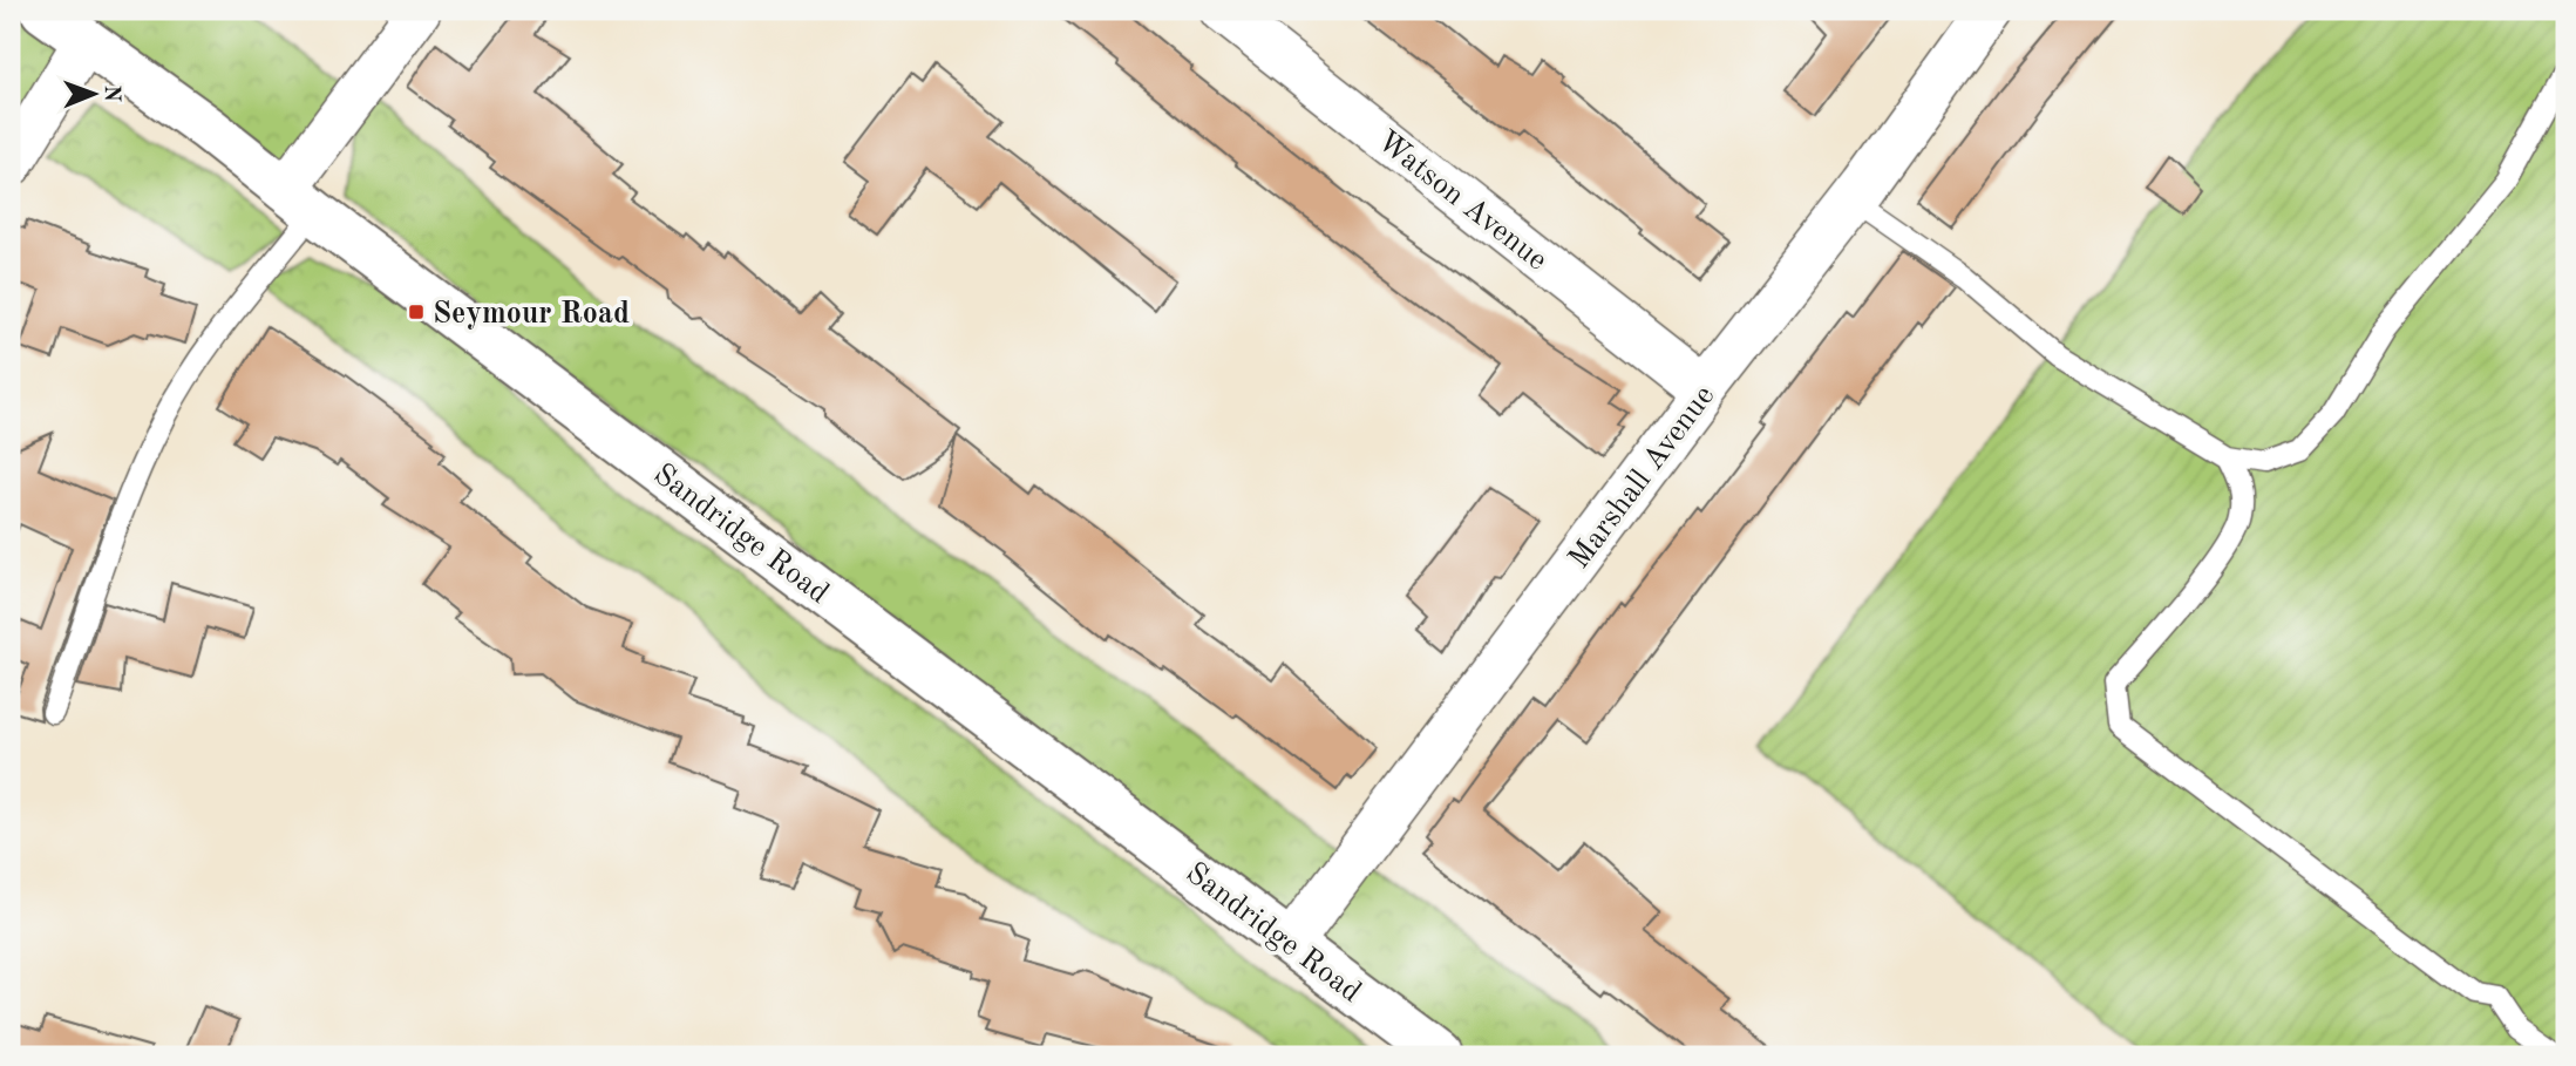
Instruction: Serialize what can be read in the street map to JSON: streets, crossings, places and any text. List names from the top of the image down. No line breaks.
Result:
{"streets":{"main road":["Sandridge Road"],"street":["Watson Avenue","Marshall Avenue"]},"crossings":[["Watson Avenue","Marshall Avenue"],["Marshall Avenue","Sandridge Road"]],"places":{"transit":["Seymour Road"]},"north":"right"}
